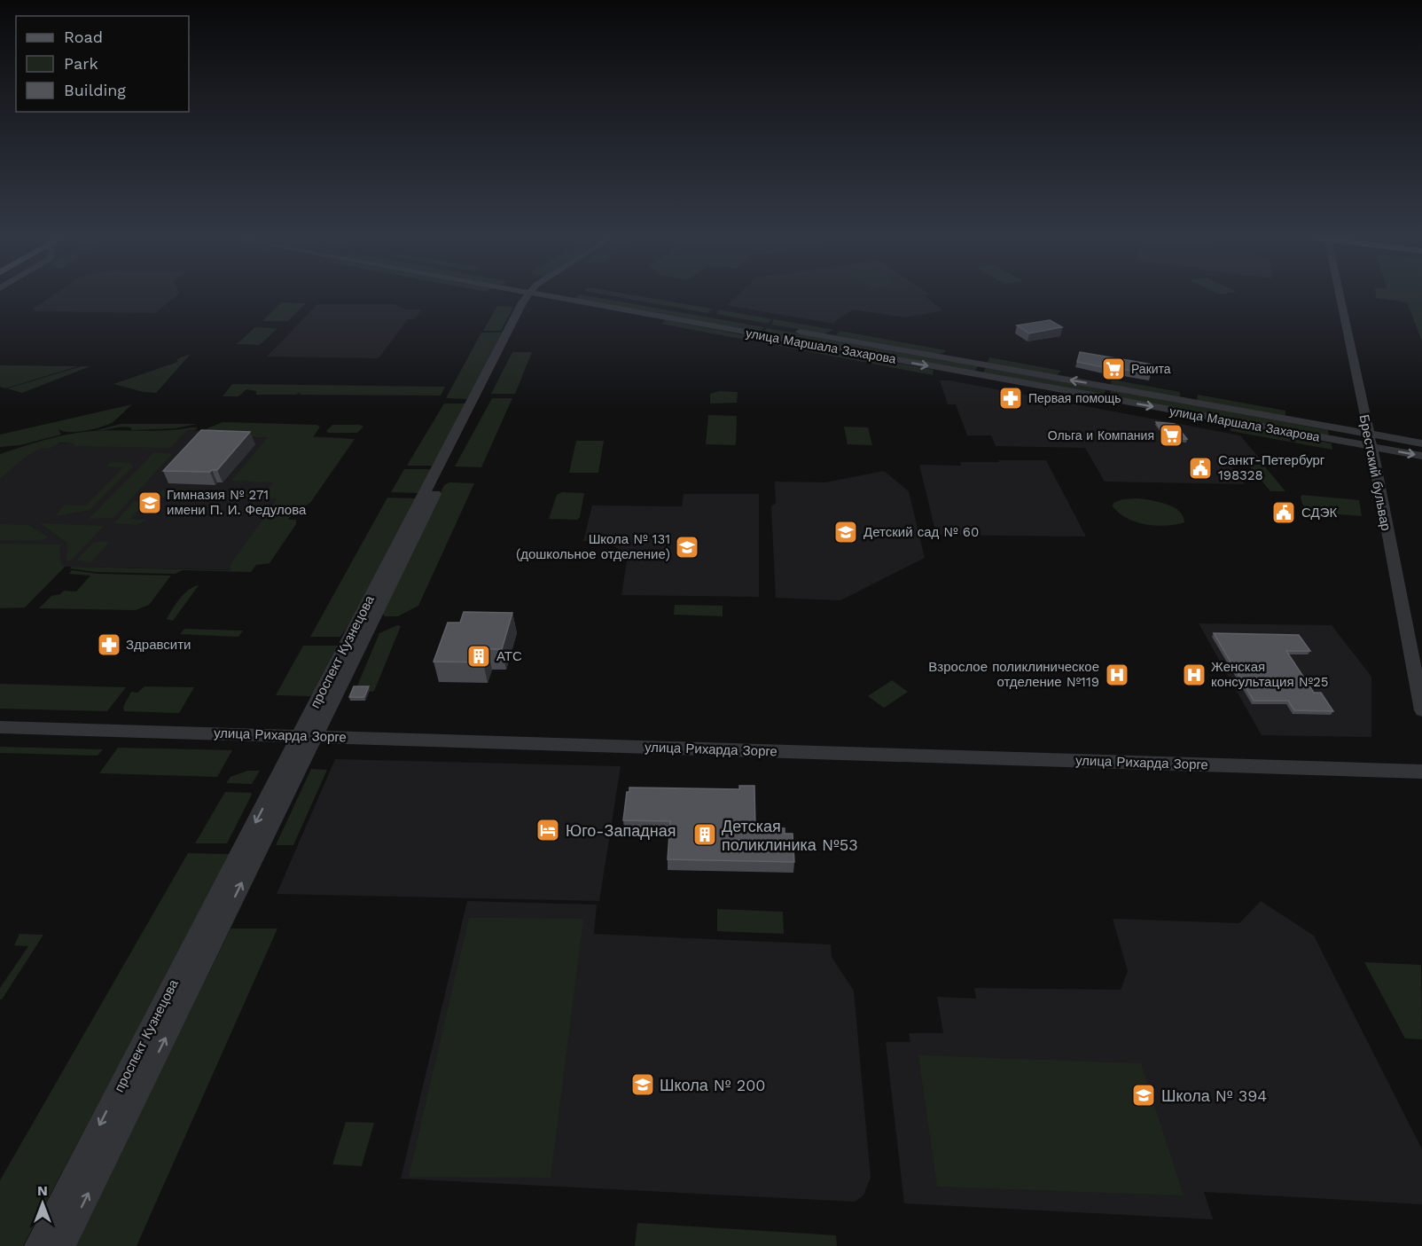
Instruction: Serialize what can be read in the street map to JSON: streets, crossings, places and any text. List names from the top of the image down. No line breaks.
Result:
{"streets":{"street":["улица Маршала Захарова","Брестский бульвар","проспект Кузнецова","улица Рихарда Зорге"]},"crossings":[["улица Маршала Захарова","Брестский бульвар"],["проспект Кузнецова","улица Рихарда Зорге"]],"places":{"supermarket":["Ракита","Ольга и Компания"],"pharmacy":["Первая помощь","Здравсити"],"public building":["Санкт-Петербург 198328","СДЭК"],"school or university":["Гимназия № 271 имени П. И. Федулова","Детский сад № 60","Школа № 131 (дошкольное отделение)","Школа № 200","Школа № 394"],"building":["АТС","Детская поликлиника №53"],"hospital":["Взрослое поликлиническое отделение №119","Женская консультация №25"],"hotel":["Юго-Западная"]},"legend":["Road","Park","Building"],"north":"top"}
